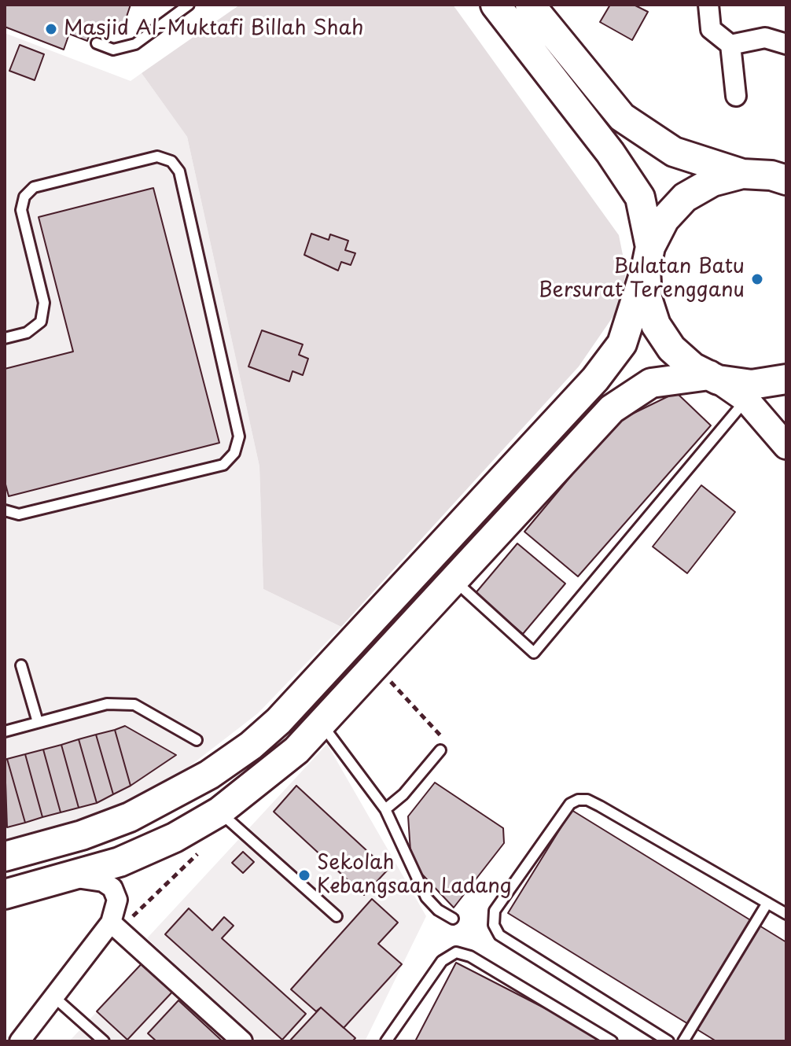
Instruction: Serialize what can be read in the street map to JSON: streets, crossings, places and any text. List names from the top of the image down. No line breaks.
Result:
{"places":["Masjid Al-Muktafi Billah Shah","Bulatan Batu Bersurat Terengganu","Sekolah Kebangsaan Ladang"]}
